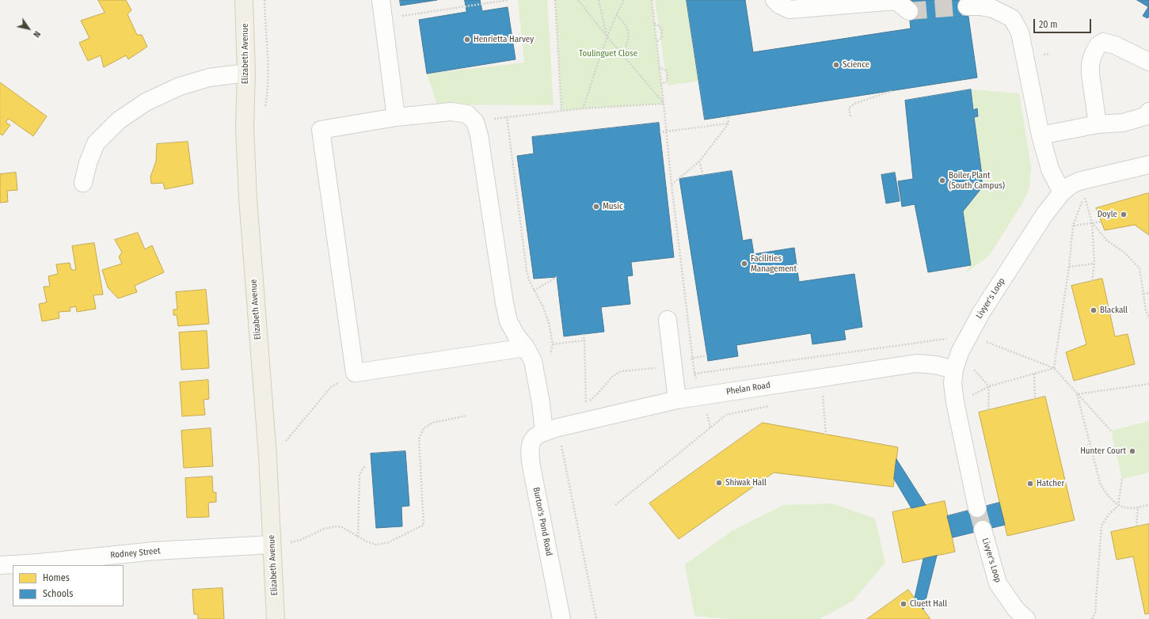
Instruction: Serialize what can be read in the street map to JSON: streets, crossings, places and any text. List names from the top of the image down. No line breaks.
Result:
{"streets":{"main road":["Elizabeth Avenue"],"street":["Livyer's Loop","Phelan Road","Burton's Pond Road","Rodney Street"]},"crossings":[["Elizabeth Avenue","Rodney Street"],["Livyer's Loop","Phelan Road"],["Phelan Road","Burton's Pond Road"]],"parks":["Toulinguet Close"],"places":["Henrietta Harvey","Science","Boiler Plant (South Campus)","Music","Doyle","Facilities Management","Blackall","Hunter Court","Shiwak Hall","Hatcher","Cluett Hall"],"legend":["Homes","Schools"],"scale_bar":"20 m","north":"bottom right"}
